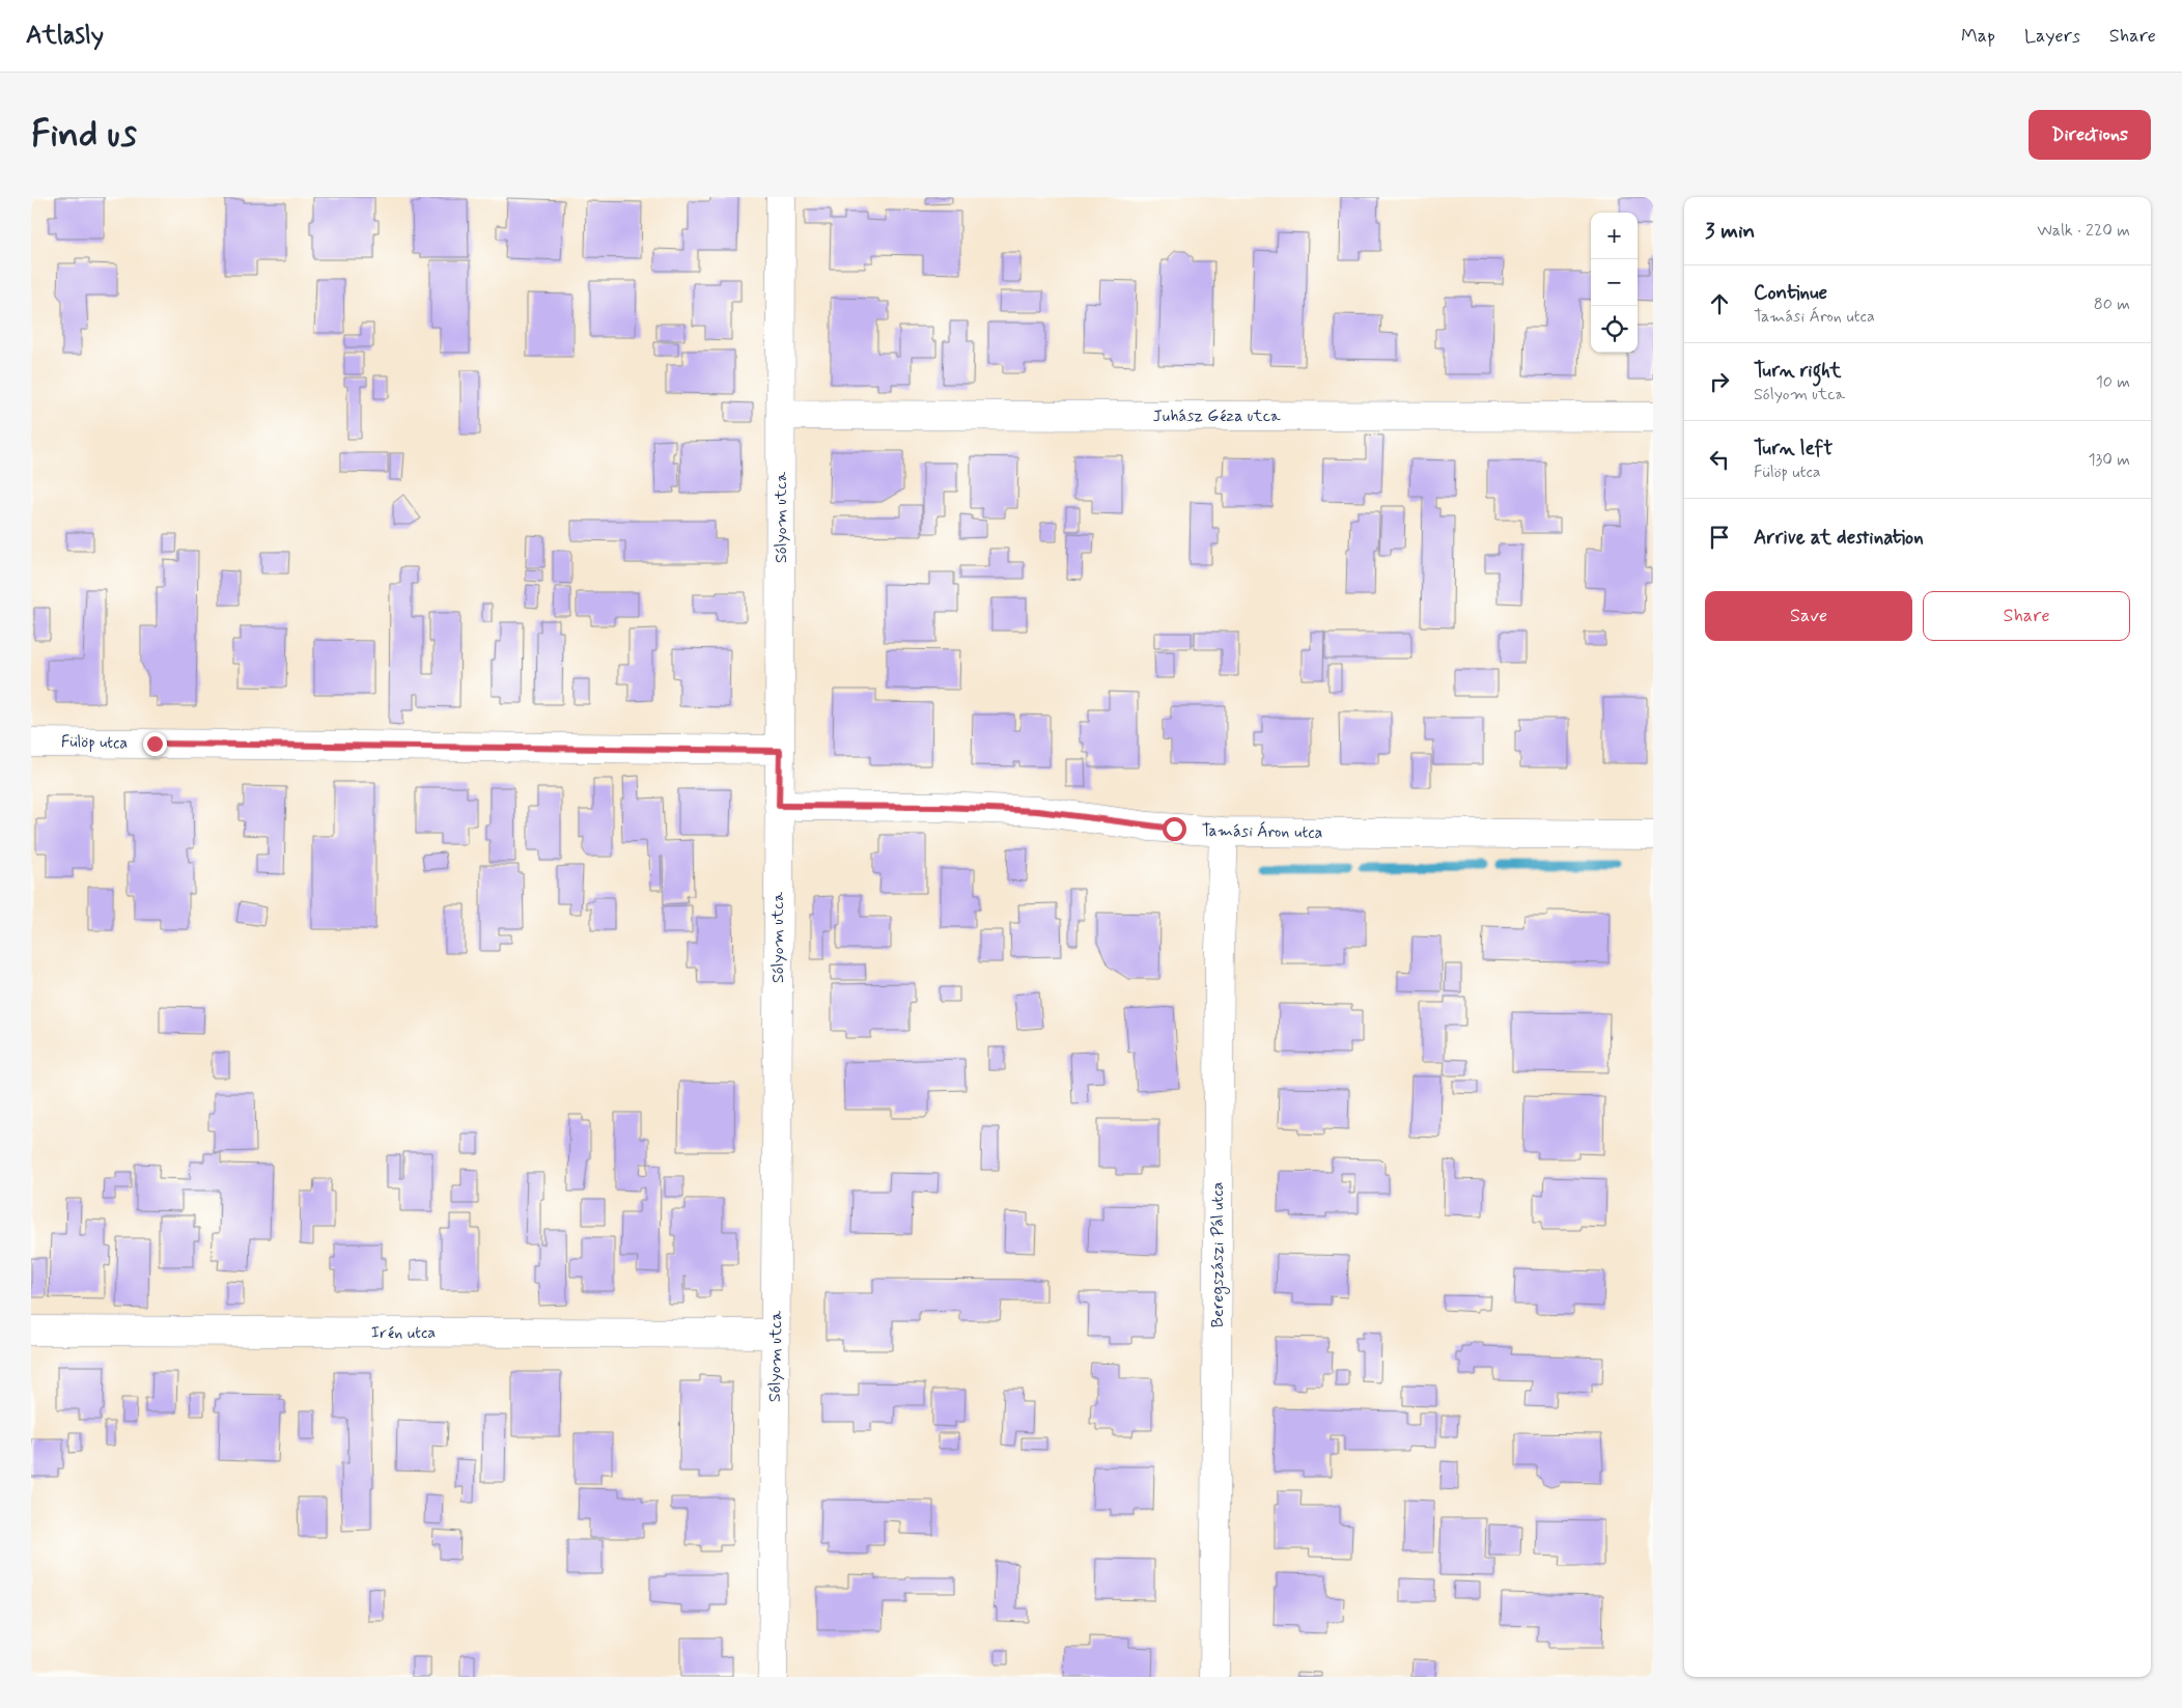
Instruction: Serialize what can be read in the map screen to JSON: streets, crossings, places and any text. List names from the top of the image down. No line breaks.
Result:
{"streets":{"street":["Juhász Géza utca","Sólyom utca","Fülöp utca","Tamási Áron utca","Beregszászi Pál utca","Irén utca"]},"crossings":[["Juhász Géza utca","Sólyom utca"],["Sólyom utca","Fülöp utca"],["Sólyom utca","Tamási Áron utca"],["Sólyom utca","Irén utca"],["Tamási Áron utca","Beregszászi Pál utca"]],"page":{"header":"Atlasly","nav":["Map","Layers","Share"],"buttons":["Directions",["Save","Share"]],"title":"Find us","heading":["3 min","Walk · 220 m"],"map_buttons":["+","−"],"list":[["Continue","Tamási Áron utca","80 m"],["Turn right","Sólyom utca","10 m"],["Turn left","Fülöp utca","130 m"],"Arrive at destination"]}}
